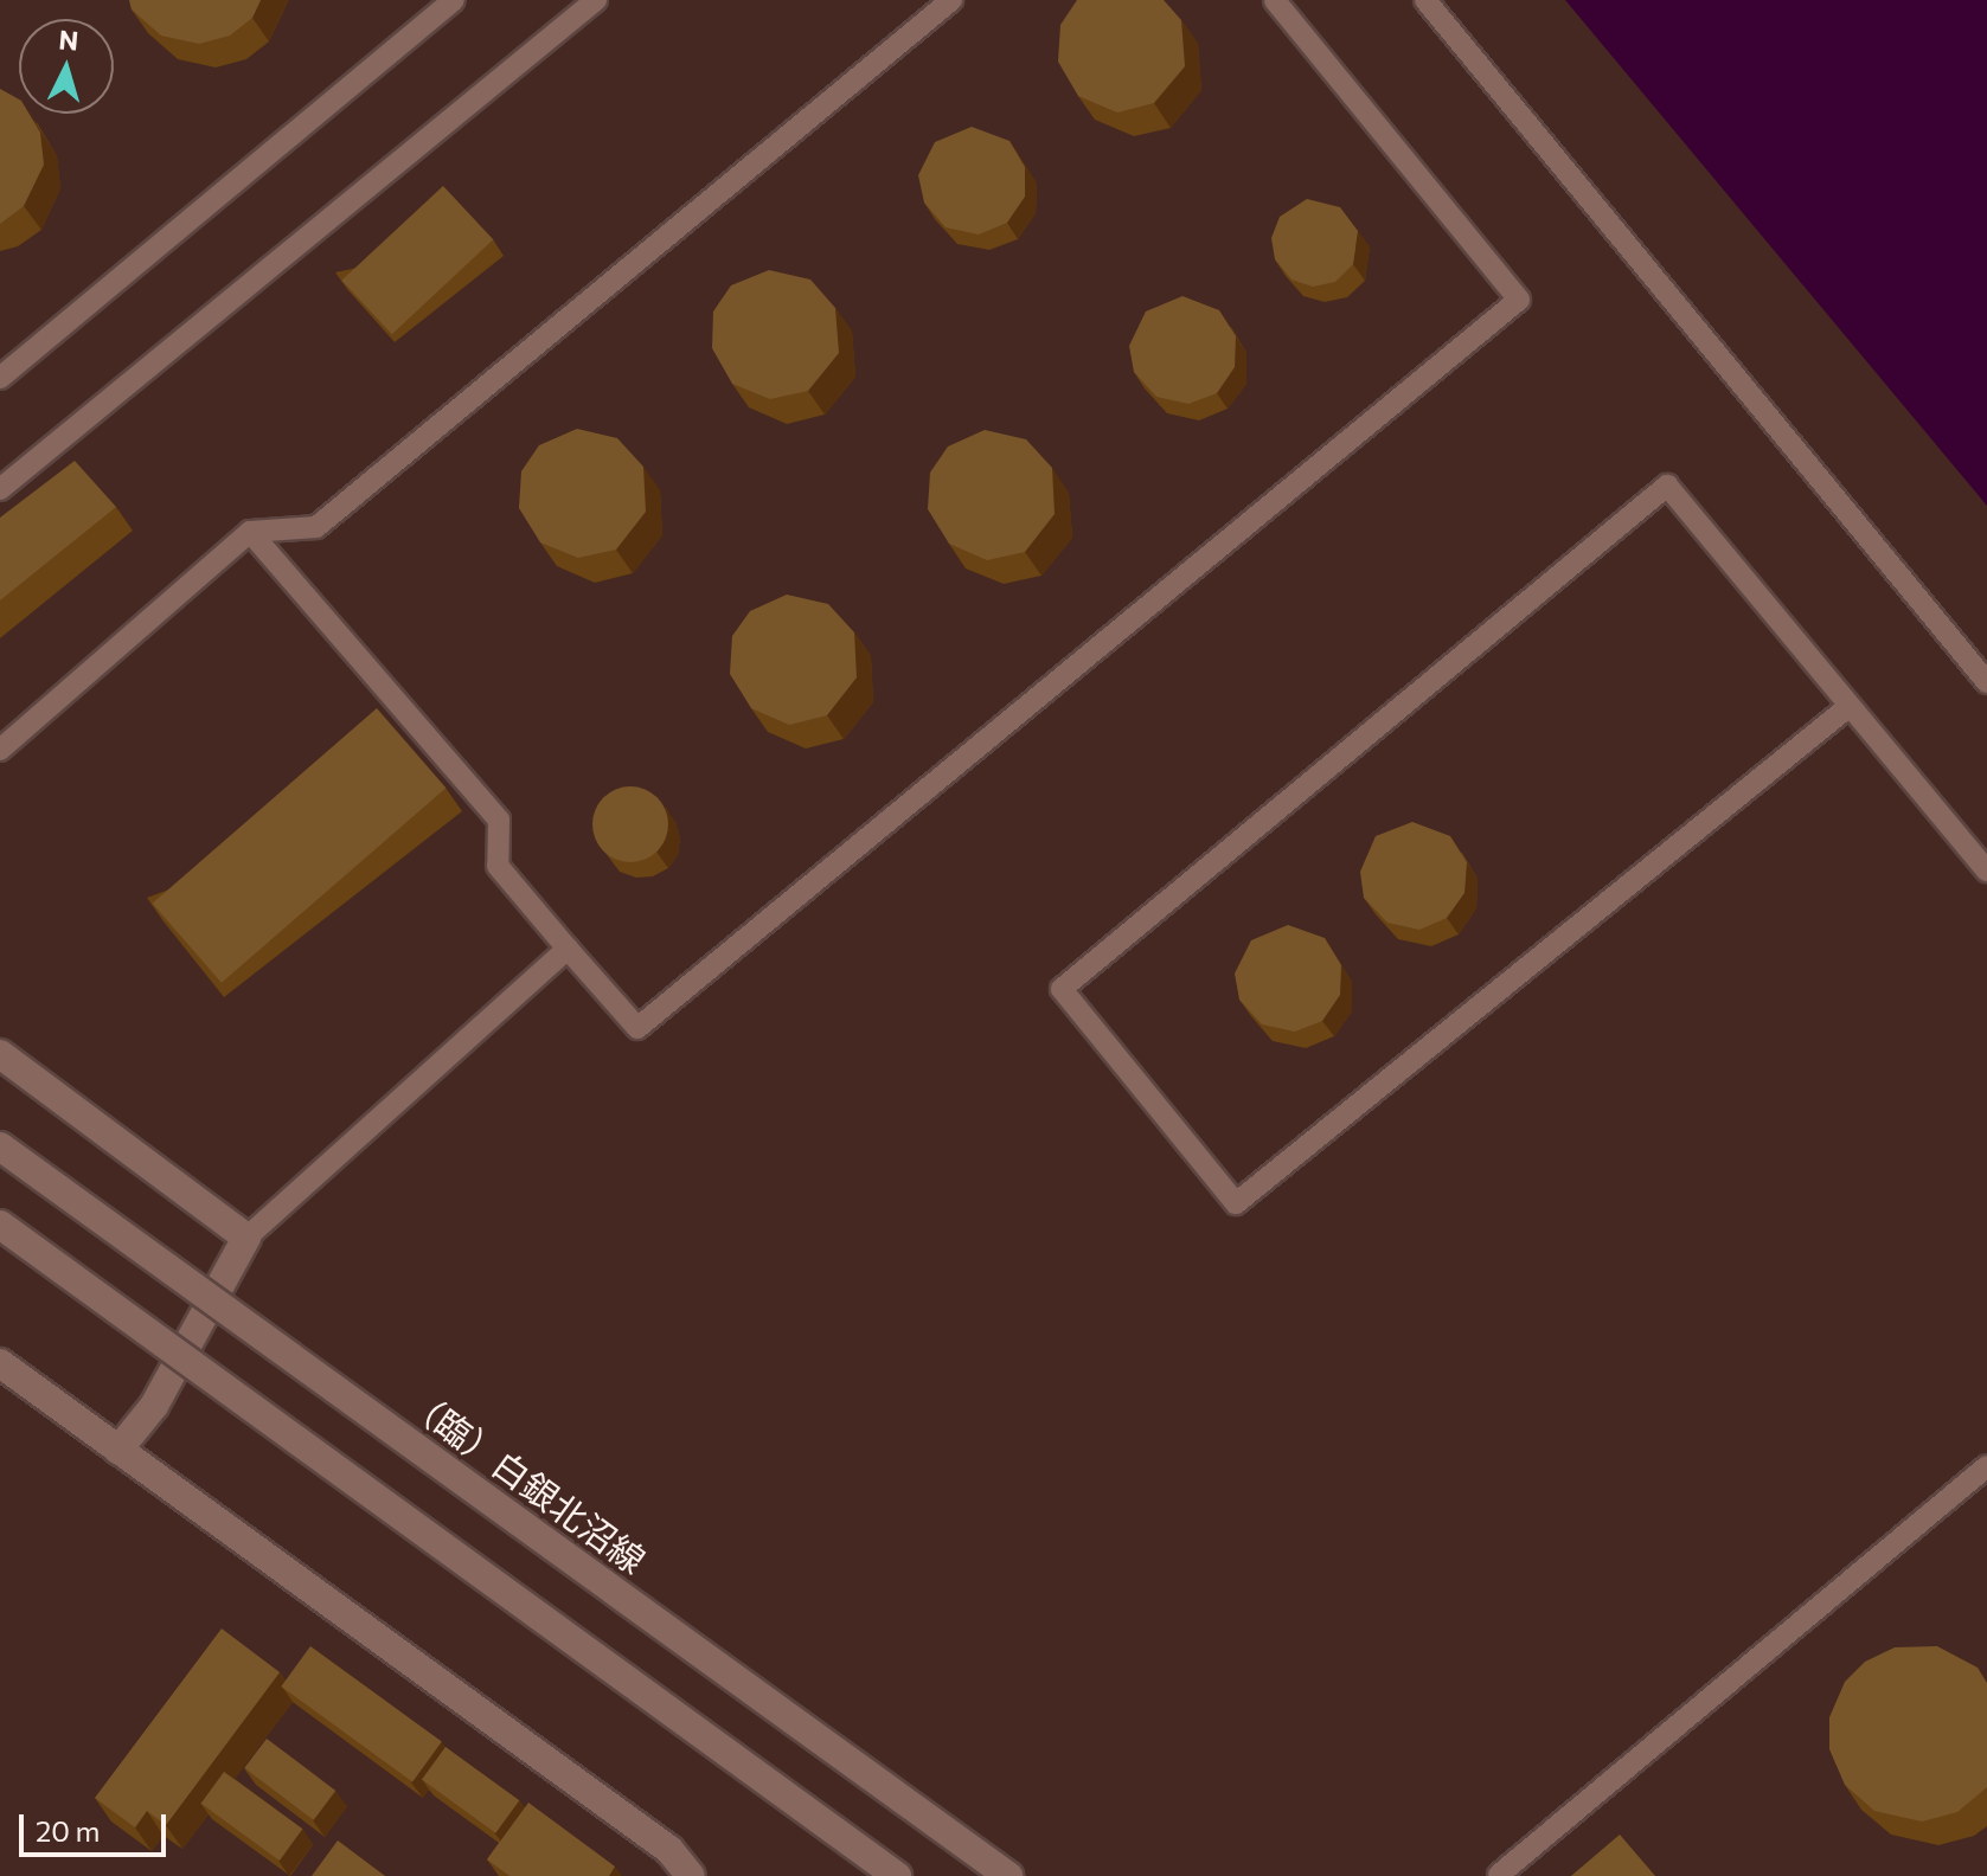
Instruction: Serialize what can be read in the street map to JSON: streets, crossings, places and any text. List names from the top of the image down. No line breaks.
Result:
{"streets":{"street":["（臨）白銀北沼線"]},"scale_bar":"20 m","north":"top"}
